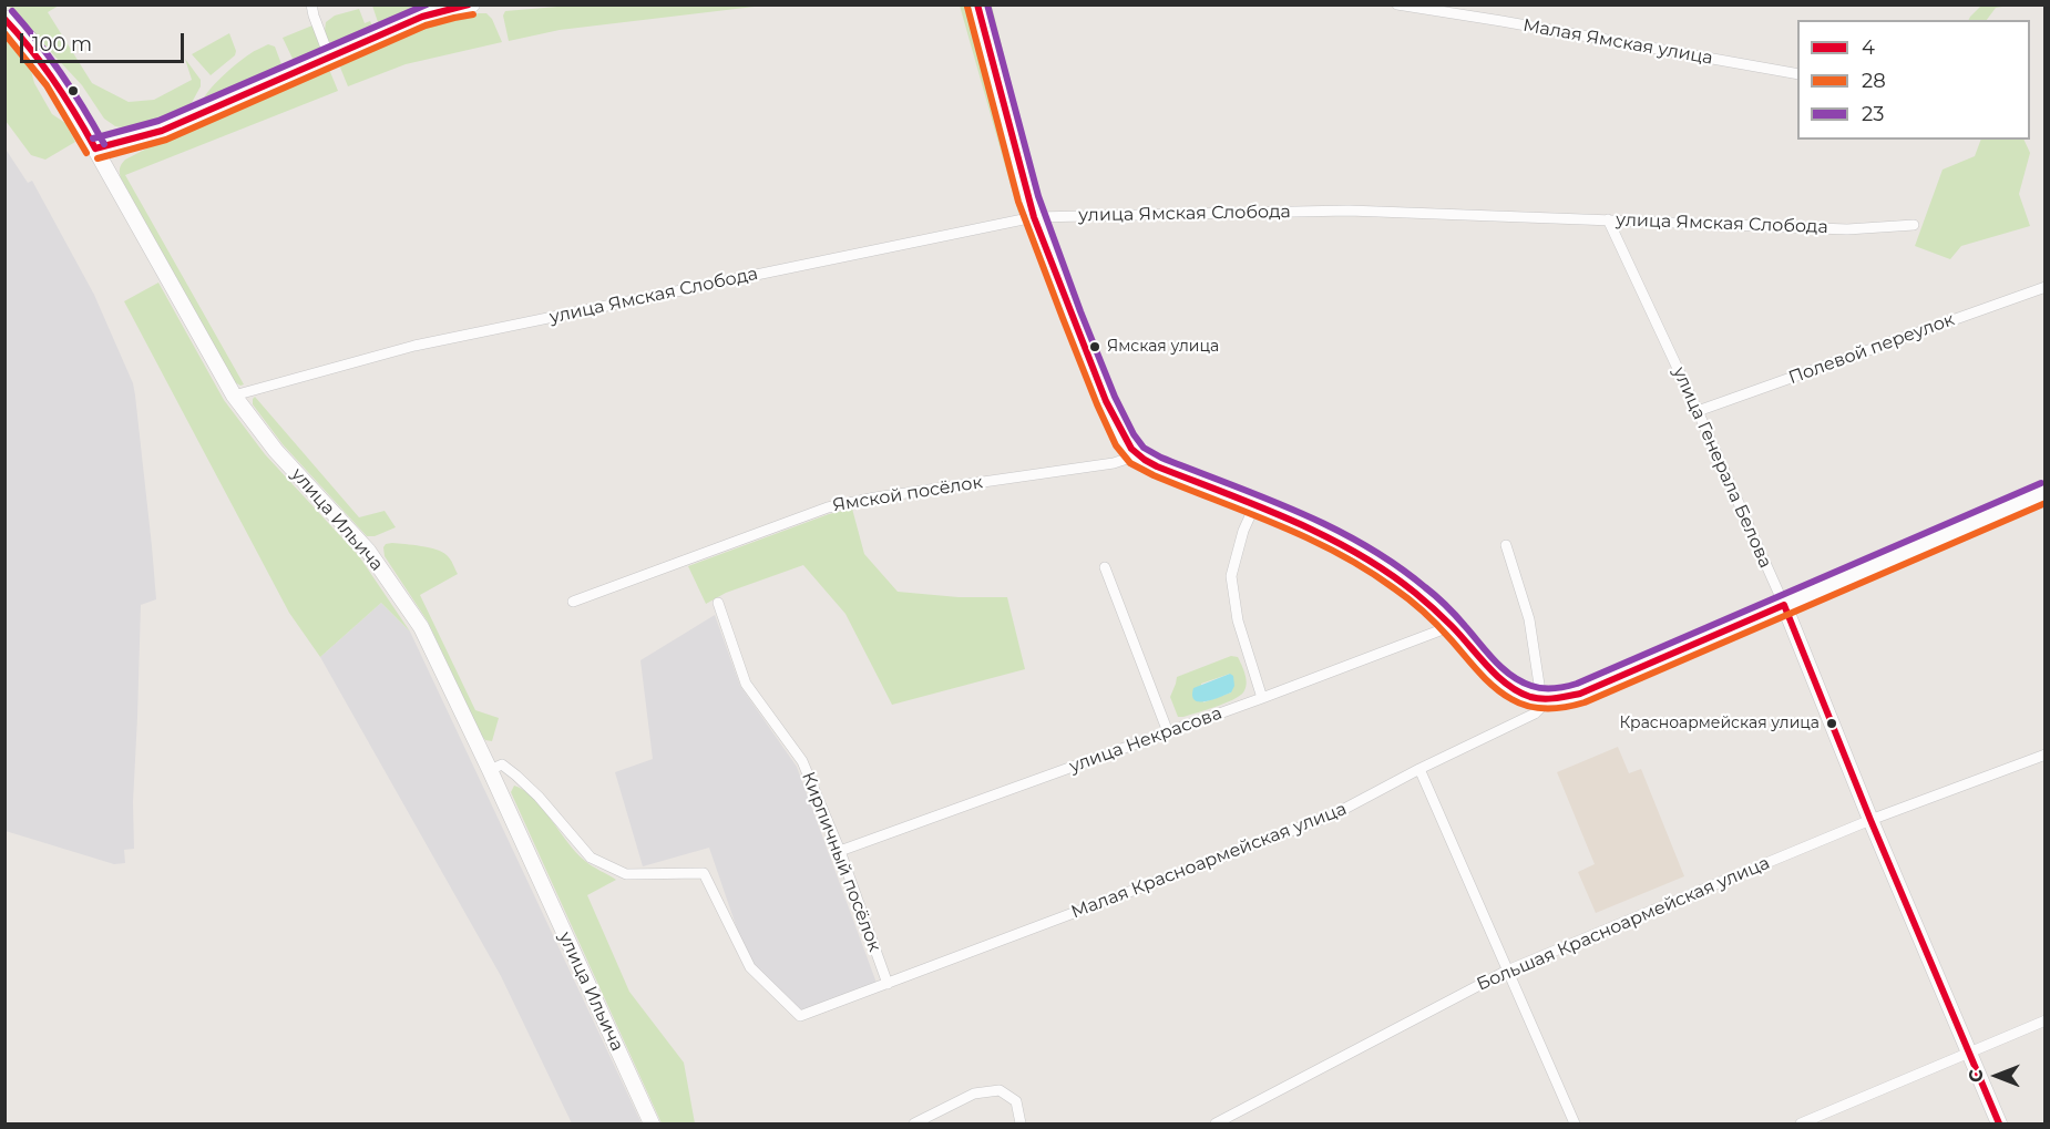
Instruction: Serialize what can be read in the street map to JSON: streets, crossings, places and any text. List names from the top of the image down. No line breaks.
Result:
{"streets":{"main road":["улица Генерала Белова","улица Ильича","Малая Красноармейская улица"],"street":["Малая Ямская улица","улица Ямская Слобода","Полевой переулок","Ямской посёлок","улица Некрасова","Кирпичный посёлок","Большая Красноармейская улица"]},"crossings":[["улица Ямская Слобода","улица Генерала Белова"],["улица Ямская Слобода","улица Ильича"],["Полевой переулок","улица Генерала Белова"],["улица Генерала Белова","Малая Красноармейская улица"],["улица Генерала Белова","Большая Красноармейская улица"],["улица Ильича","Малая Красноармейская улица"],["улица Некрасова","Кирпичный посёлок"],["Малая Красноармейская улица","Кирпичный посёлок"]],"places":["Ямская улица","Красноармейская улица"],"lines":["transit line 4","transit line 23","transit line 28"],"legend":["4","28","23"],"scale_bar":"100 m","north":"left"}
